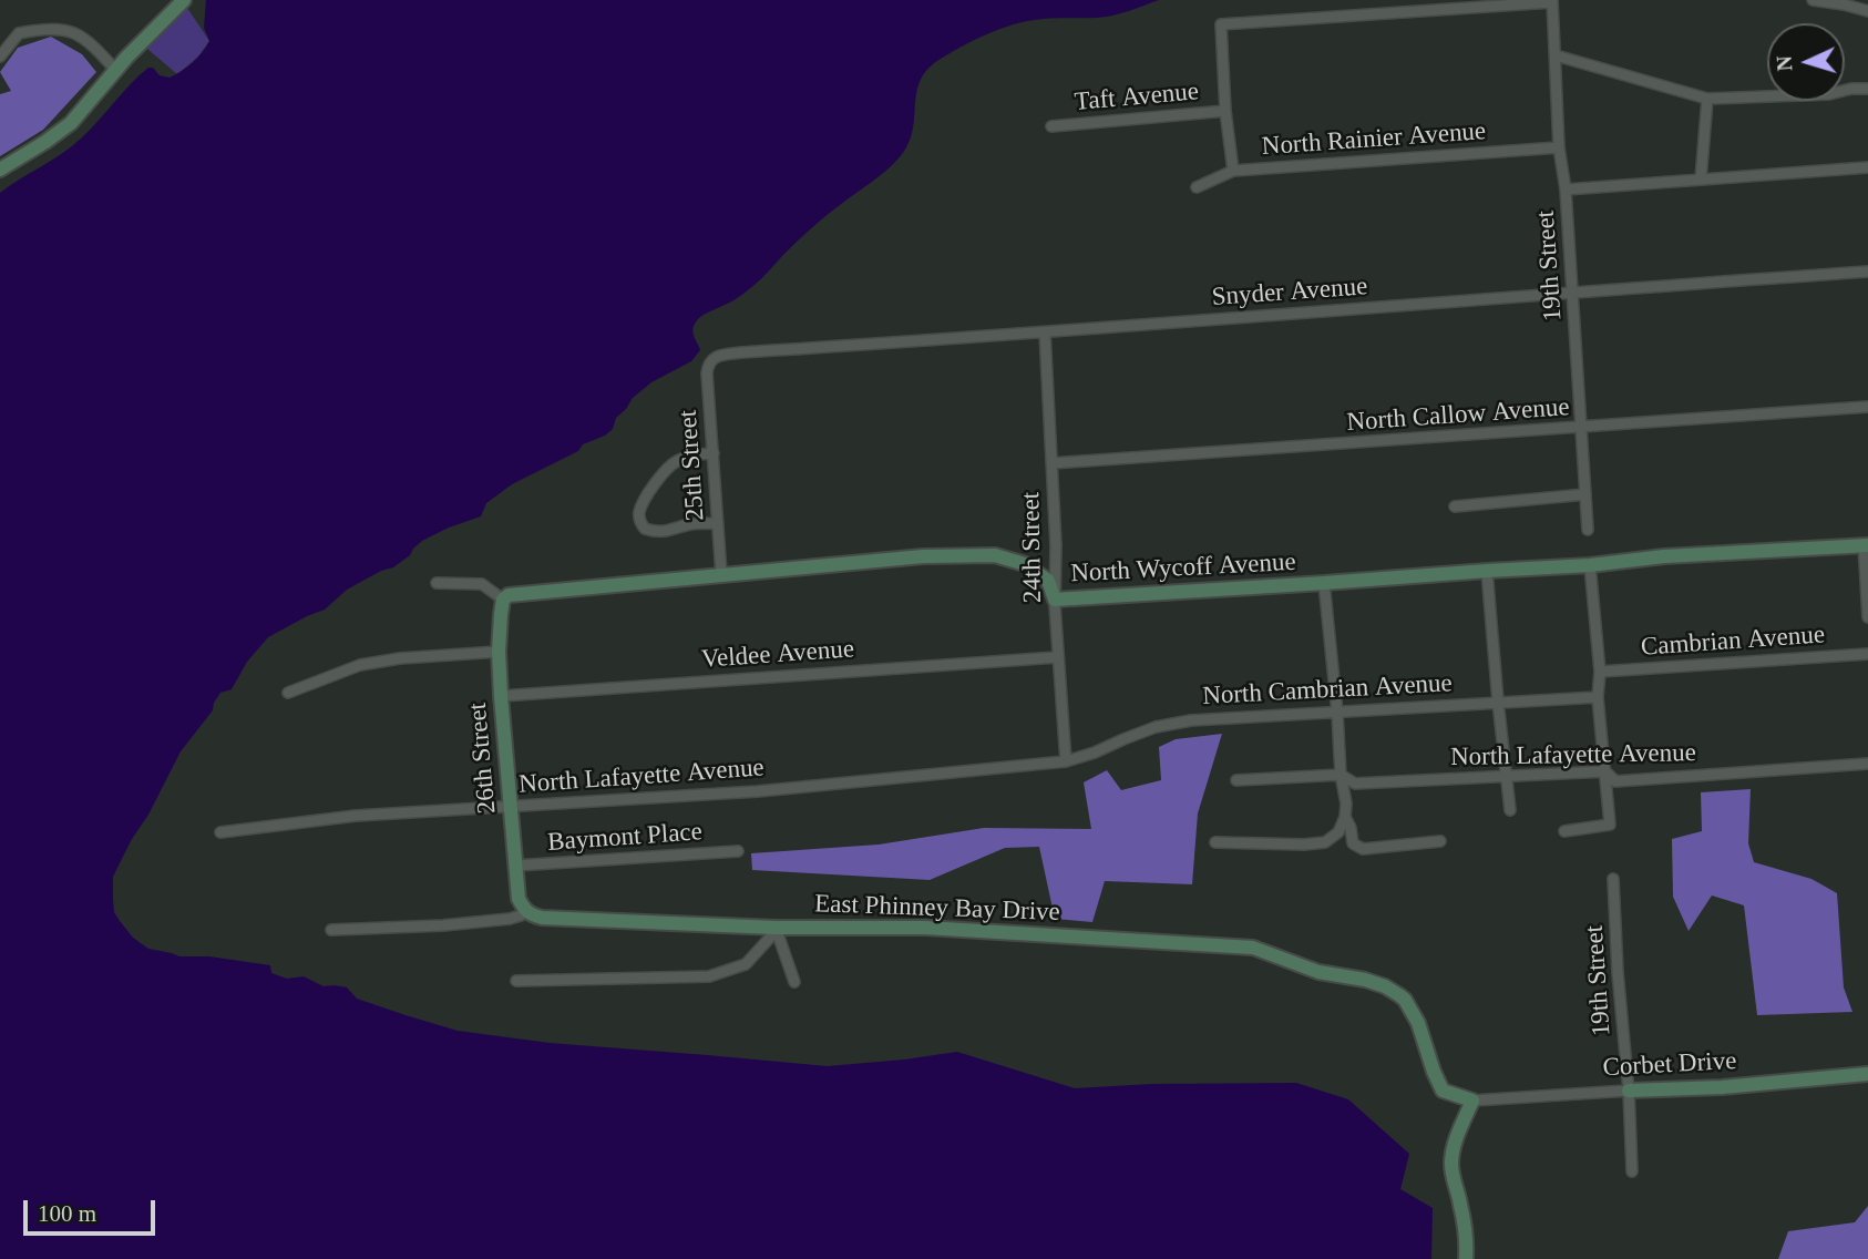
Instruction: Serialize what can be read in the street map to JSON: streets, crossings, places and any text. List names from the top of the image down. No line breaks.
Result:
{"streets":{"street":["Taft Avenue","North Rainier Avenue","19th Street","Snyder Avenue","North Callow Avenue","25th Street","24th Street","North Wycoff Avenue","Cambrian Avenue","Veldee Avenue","North Cambrian Avenue","North Lafayette Avenue","26th Street","Baymont Place","East Phinney Bay Drive","Corbet Drive"]},"crossings":[["North Rainier Avenue","19th Street"],["19th Street","Snyder Avenue"],["19th Street","North Callow Avenue"],["19th Street","Corbet Drive"],["Snyder Avenue","25th Street"],["Snyder Avenue","24th Street"],["North Callow Avenue","24th Street"],["25th Street","North Wycoff Avenue"],["24th Street","North Wycoff Avenue"],["24th Street","Veldee Avenue"],["24th Street","North Cambrian Avenue"],["24th Street","North Lafayette Avenue"],["North Wycoff Avenue","26th Street"],["Veldee Avenue","26th Street"],["North Cambrian Avenue","North Lafayette Avenue"],["North Lafayette Avenue","26th Street"],["26th Street","Baymont Place"],["26th Street","East Phinney Bay Drive"],["East Phinney Bay Drive","Corbet Drive"]],"scale_bar":"100 m","north":"left"}
